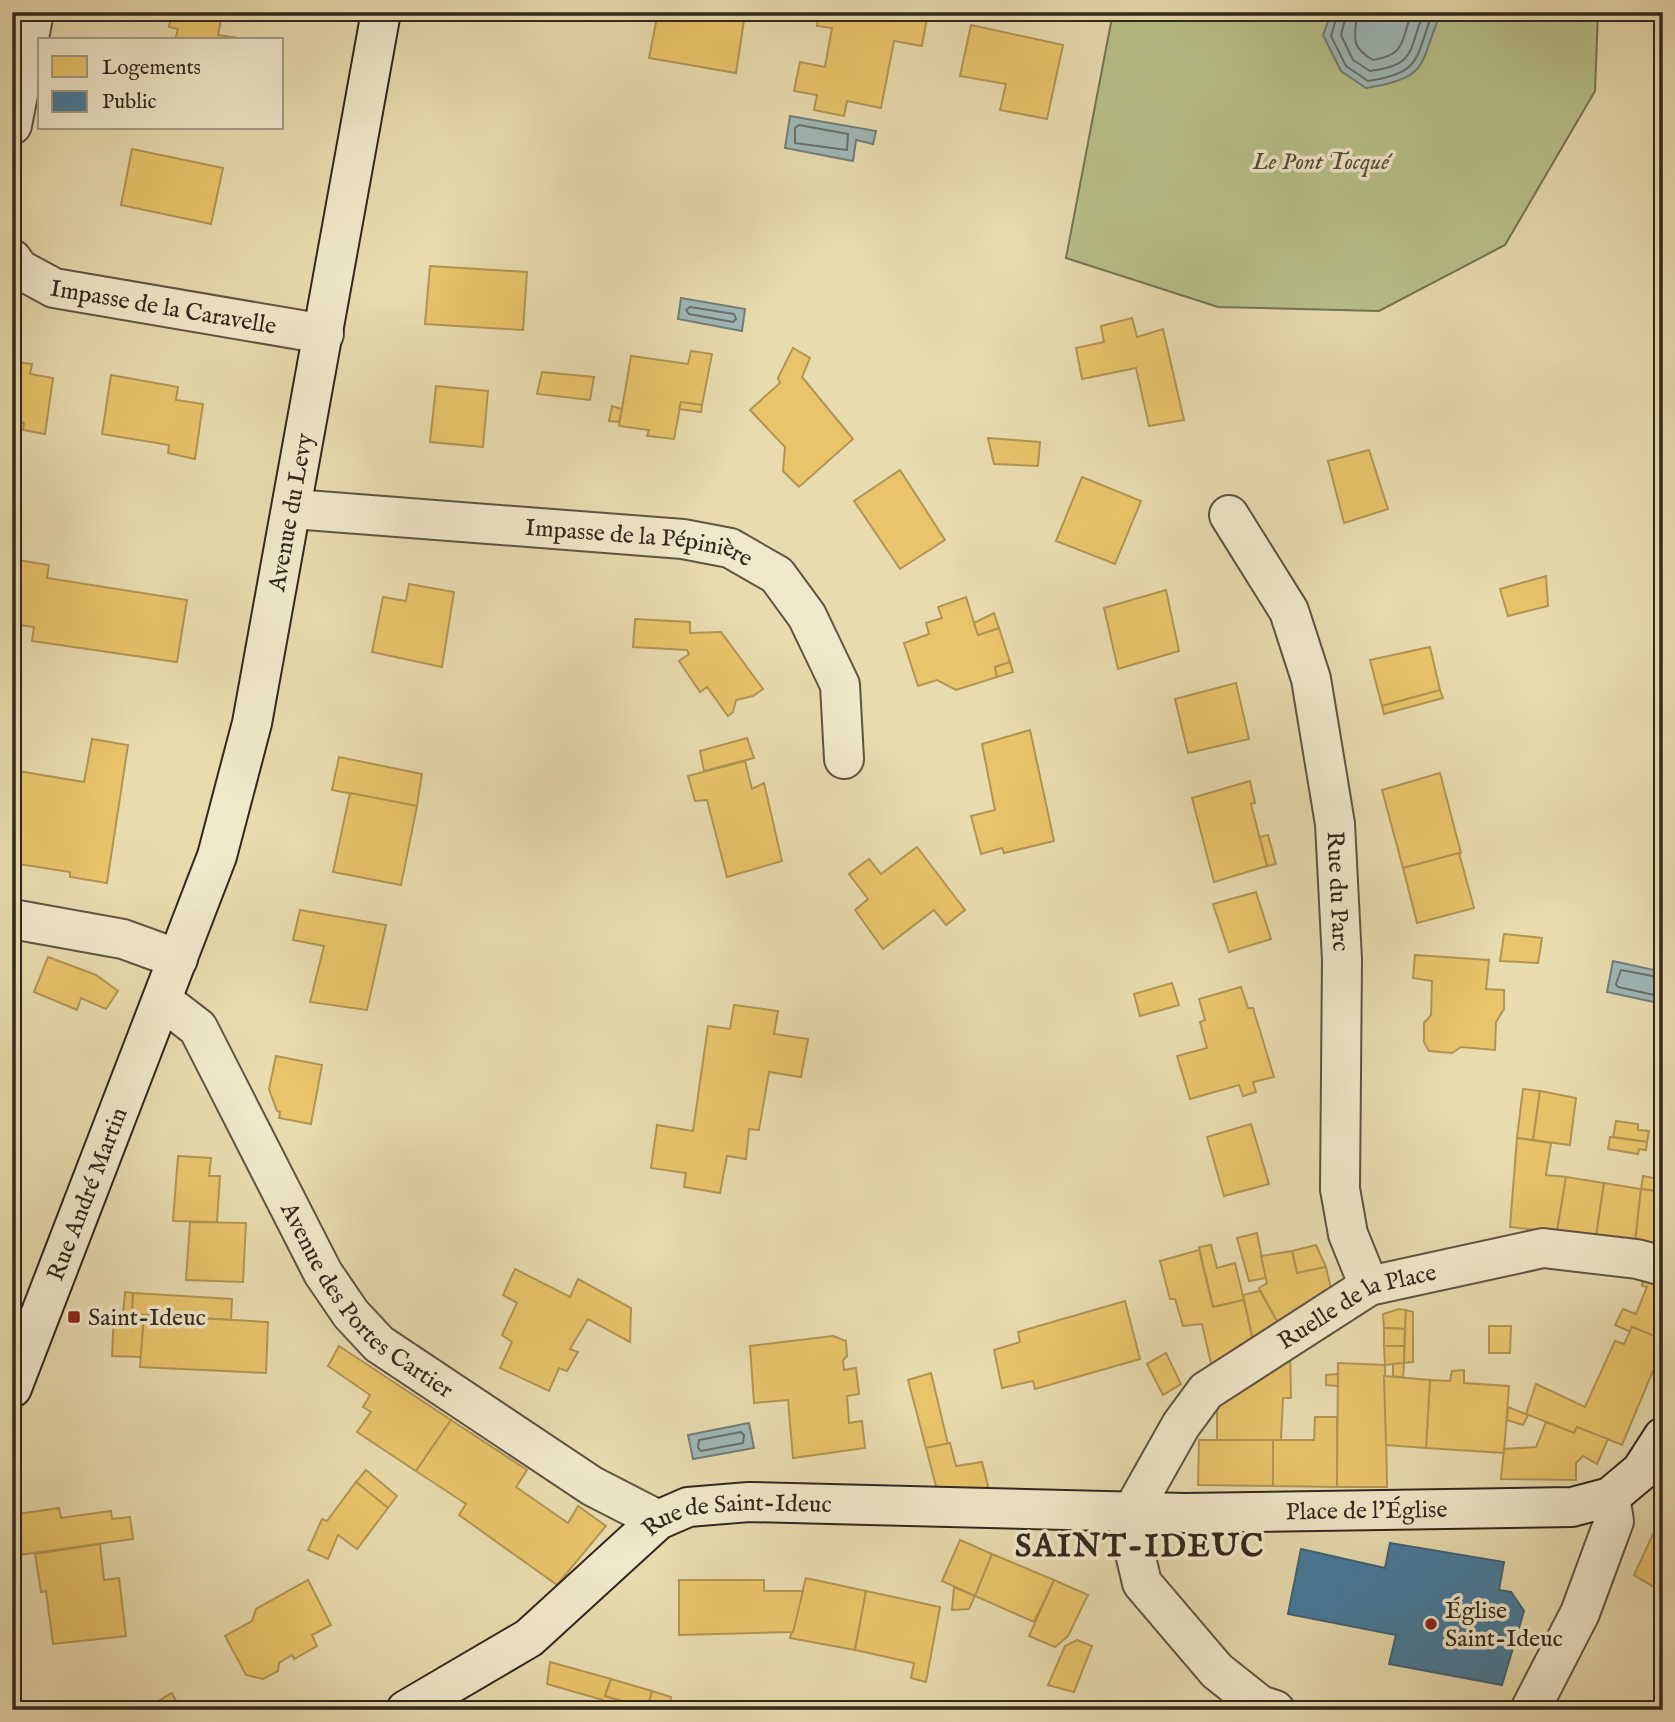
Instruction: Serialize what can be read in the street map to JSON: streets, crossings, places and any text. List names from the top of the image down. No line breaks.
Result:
{"streets":{"street":["Impasse de la Caravelle","Avenue du Levy","Impasse de la Pépinière","Rue du Parc","Rue André Martin","Avenue des Portes Cartier","Ruelle de la Place","Place de l'Église","Rue de Saint-Ideuc"]},"crossings":[["Impasse de la Caravelle","Avenue du Levy"],["Avenue du Levy","Impasse de la Pépinière"],["Avenue du Levy","Rue André Martin"],["Avenue du Levy","Avenue des Portes Cartier"],["Rue du Parc","Ruelle de la Place"],["Rue André Martin","Avenue des Portes Cartier"],["Avenue des Portes Cartier","Rue de Saint-Ideuc"],["Ruelle de la Place","Place de l'Église"],["Ruelle de la Place","Rue de Saint-Ideuc"],["Place de l'Église","Rue de Saint-Ideuc"]],"districts":["SAINT-IDEUC"],"parks":["Le Pont Tocqué"],"places":{"transit":["Saint-Ideuc"],"other":["Église Saint-Ideuc"]},"legend":["Logements","Public"]}
